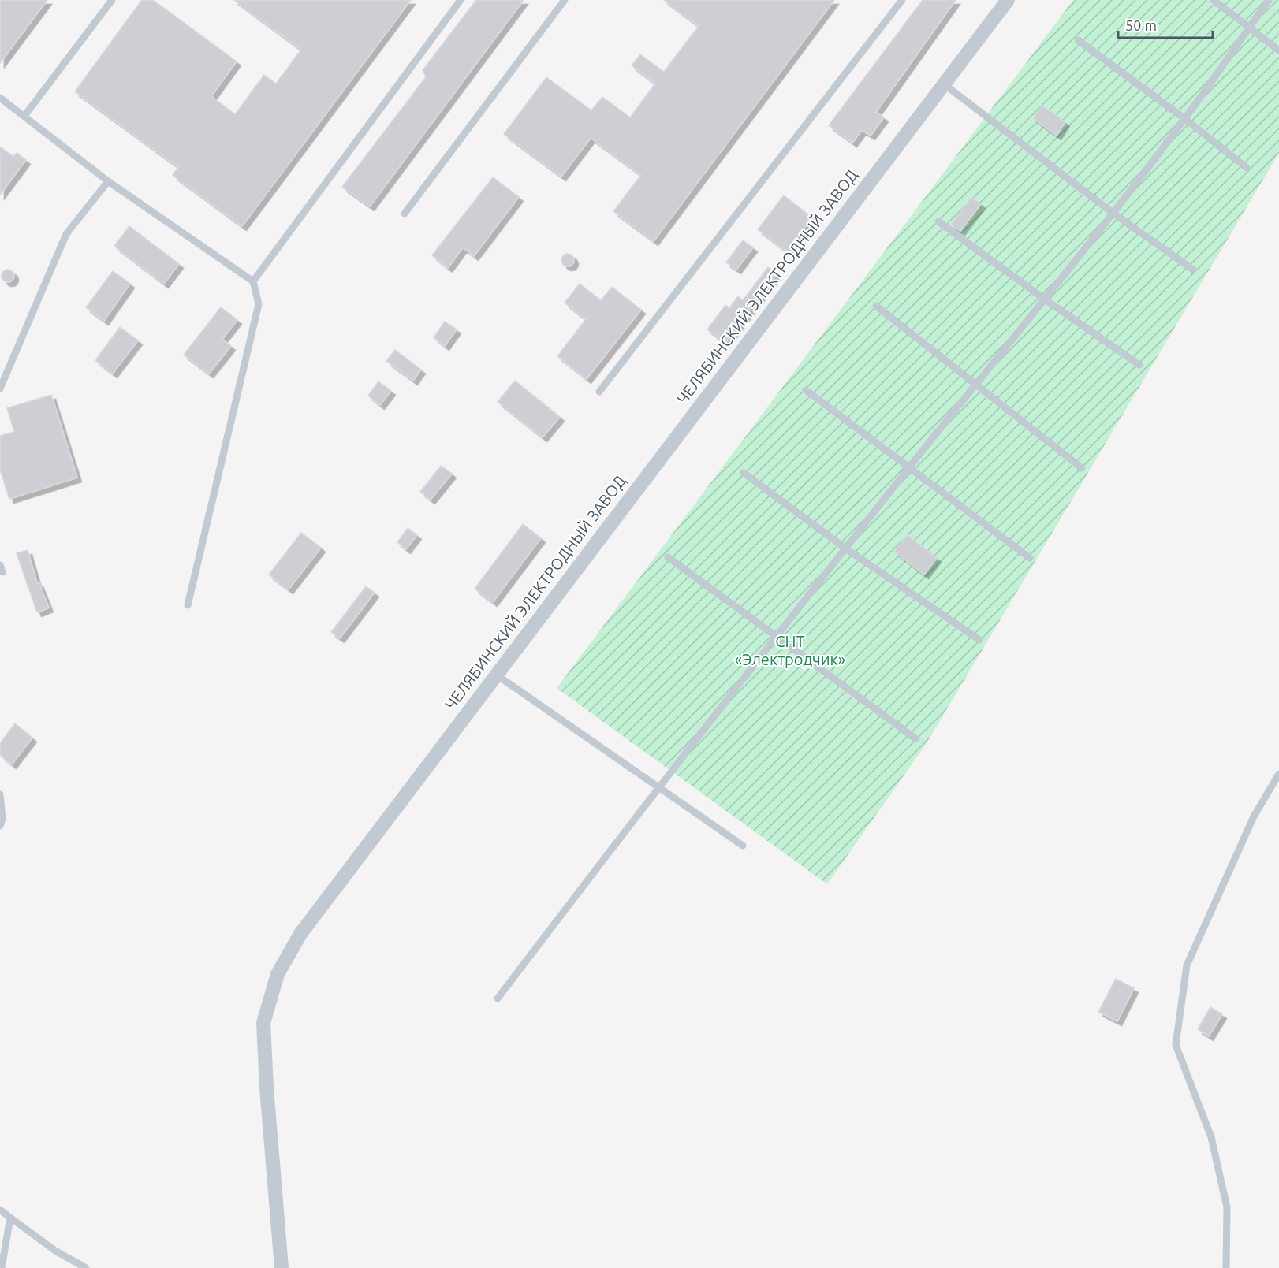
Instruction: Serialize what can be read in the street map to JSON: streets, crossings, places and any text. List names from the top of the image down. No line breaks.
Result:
{"streets":{"street":["ЧЕЛЯБИНСКИЙ ЭЛЕКТРОДНЫЙ ЗАВОД"]},"parks":["СНТ «Электродчик»"],"scale_bar":"50 m"}
